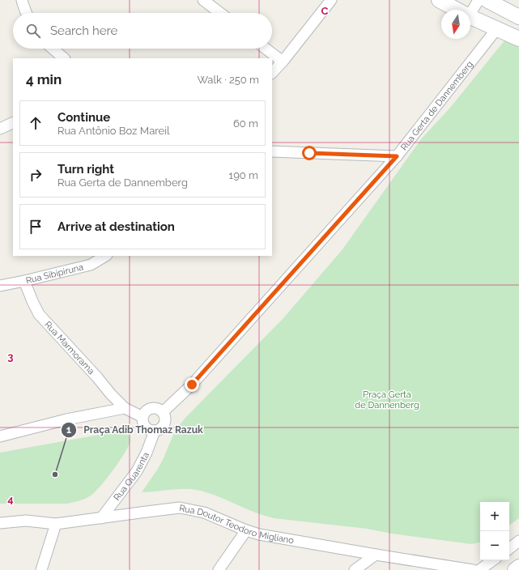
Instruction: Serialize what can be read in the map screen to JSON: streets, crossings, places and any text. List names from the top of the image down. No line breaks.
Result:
{"streets":{"main road":["Rua Gerta de Dannemberg"],"street":["Rua Sibipiruna","Rua Marmorama","Rua Quarenta","Rua Doutor Teodoro Migliano"]},"crossings":[["Rua Gerta de Dannemberg","Rua Quarenta"],["Rua Sibipiruna","Rua Marmorama"],["Rua Quarenta","Rua Doutor Teodoro Migliano"]],"parks":["Praça Gerta de Dannenberg"],"places":["Praça Adib Thomaz Razuk"],"north":"bottom","page":{"search":"Search here","heading":["4 min","Walk · 250 m"],"list":[["Continue","Rua Antônio Boz Mareil","60 m"],["Turn right","Rua Gerta de Dannemberg","190 m"],"Arrive at destination"],"map_buttons":["+","−"]},"grid":{"columns":["C"],"rows":["3","4"]}}
